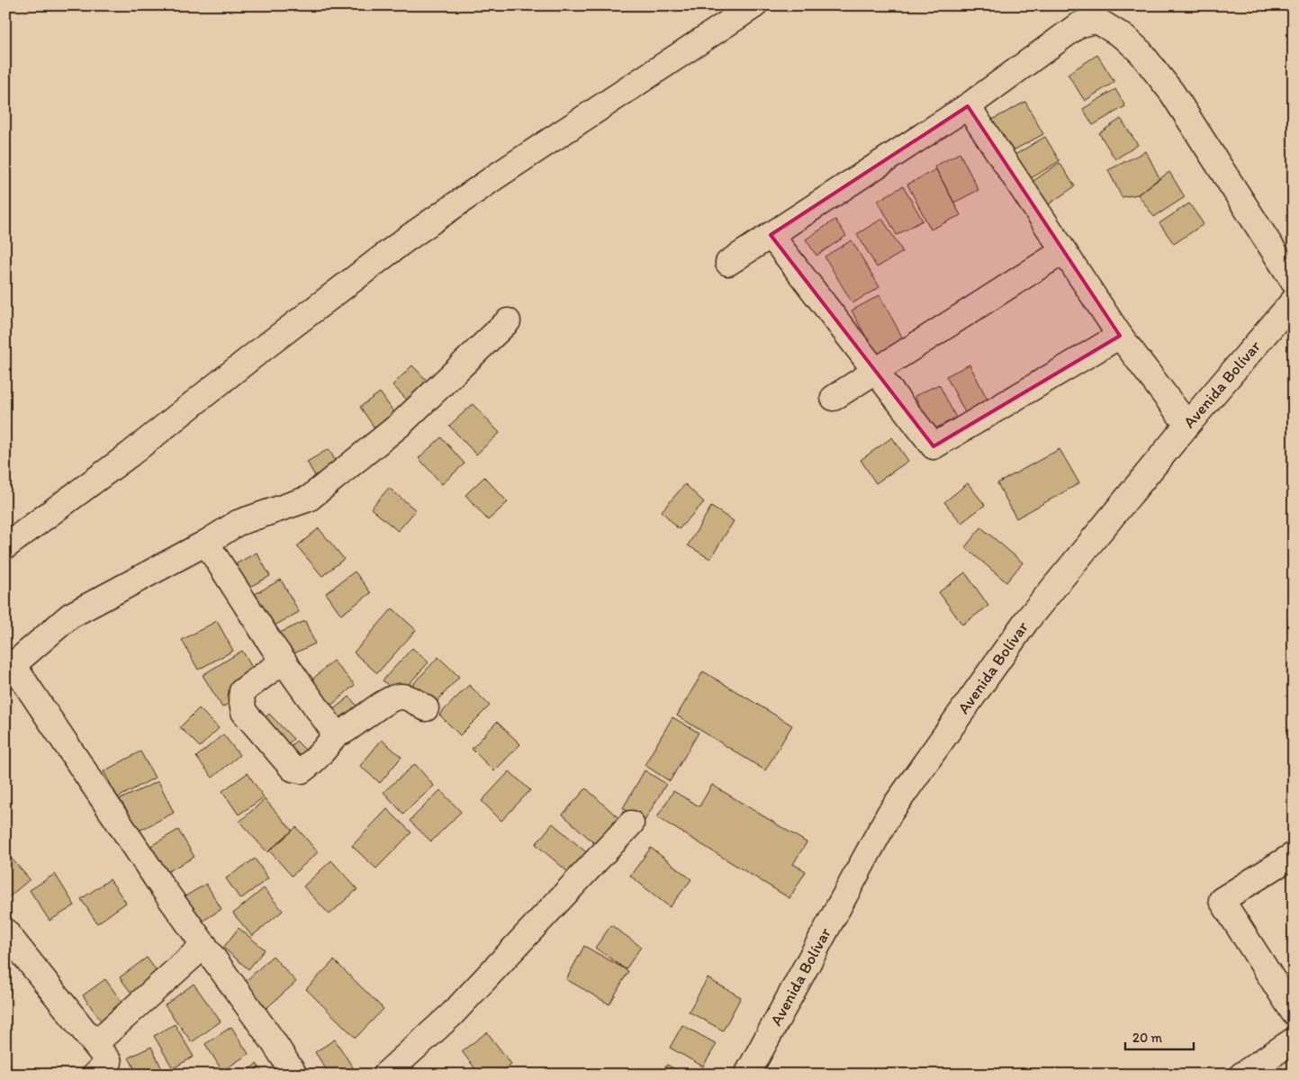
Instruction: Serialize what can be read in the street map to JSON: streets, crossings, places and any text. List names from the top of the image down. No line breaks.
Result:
{"streets":{"street":["Avenida Bolívar"]},"scale_bar":"20 m"}
